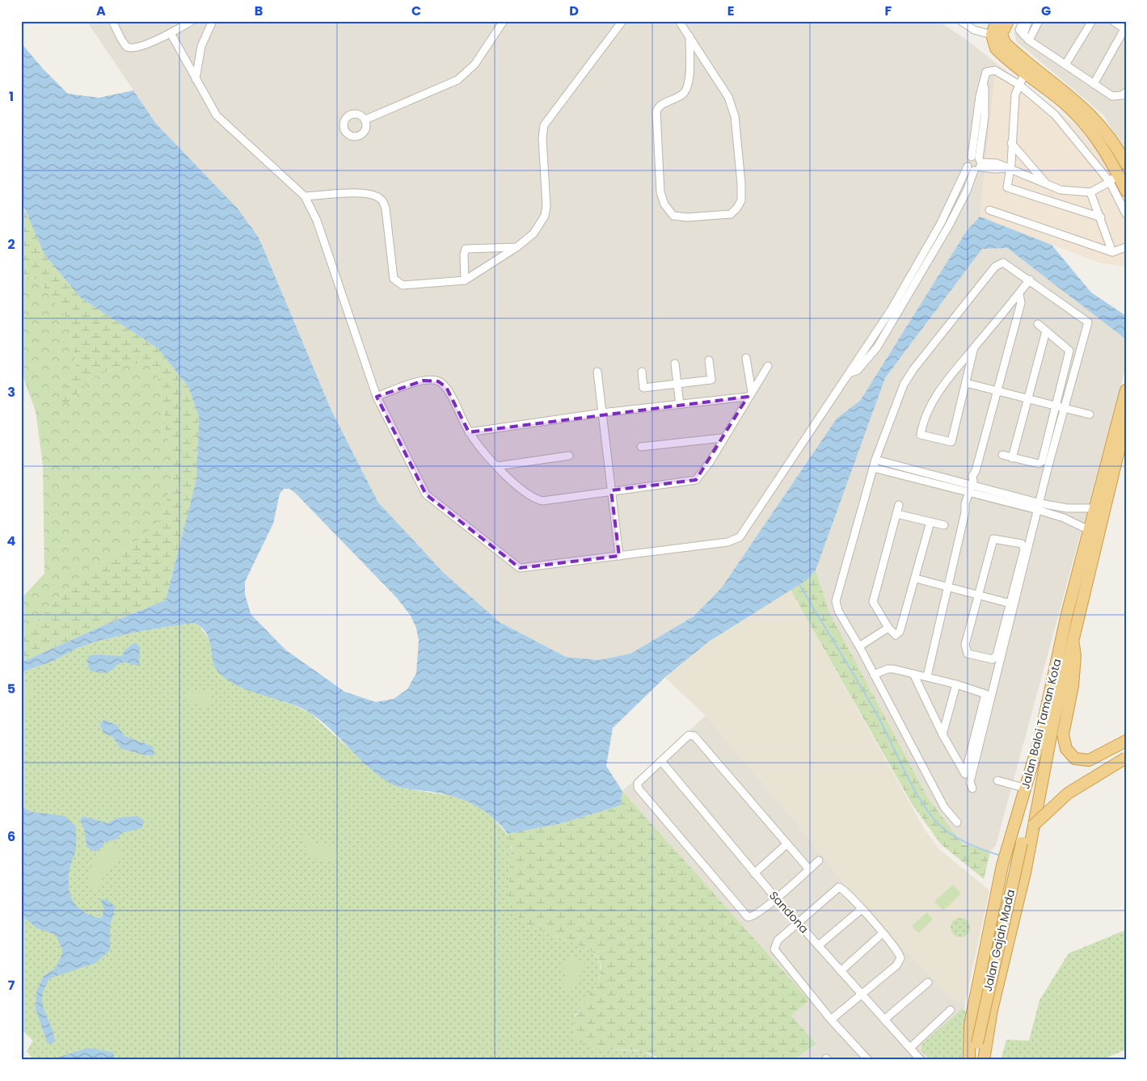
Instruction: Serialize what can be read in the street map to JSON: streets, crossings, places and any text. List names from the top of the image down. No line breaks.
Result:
{"streets":{"highway":["Jalan Baloi Taman Kota","Jalan Gajah Mada"],"street":["Sandona"]},"crossings":[["Jalan Baloi Taman Kota","Jalan Gajah Mada"]],"grid":{"columns":["A","B","C","D","E","F","G"],"rows":["1","2","3","4","5","6","7"]}}
